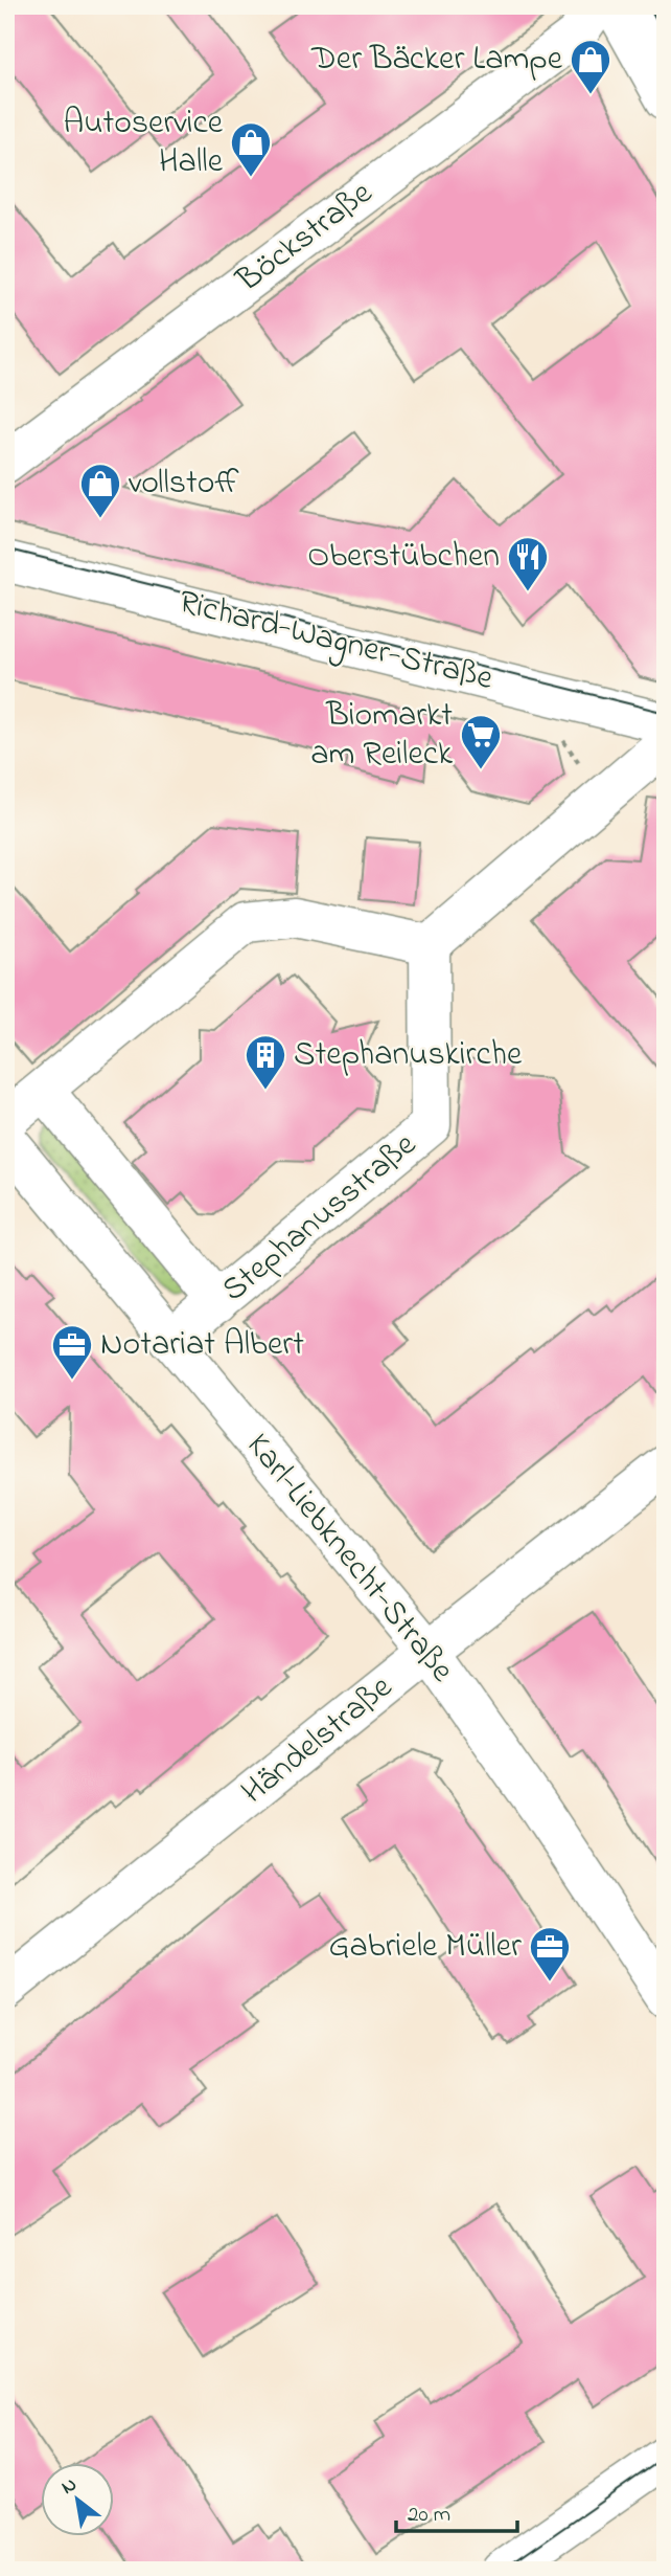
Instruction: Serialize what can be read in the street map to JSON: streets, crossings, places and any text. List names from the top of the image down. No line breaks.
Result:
{"streets":{"street":["Böckstraße","Richard-Wagner-Straße","Stephanusstraße","Karl-Liebknecht-Straße","Händelstraße"]},"crossings":[["Stephanusstraße","Karl-Liebknecht-Straße"],["Karl-Liebknecht-Straße","Händelstraße"]],"places":{"shop":["Der Bäcker Lampe","Autoservice Halle","vollstoff"],"restaurant":["Oberstübchen"],"supermarket":["Biomarkt am Reileck"],"building":["Stephanuskirche"],"office":["Notariat Albert","Gabriele Müller"]},"scale_bar":"20 m","north":"top left"}
